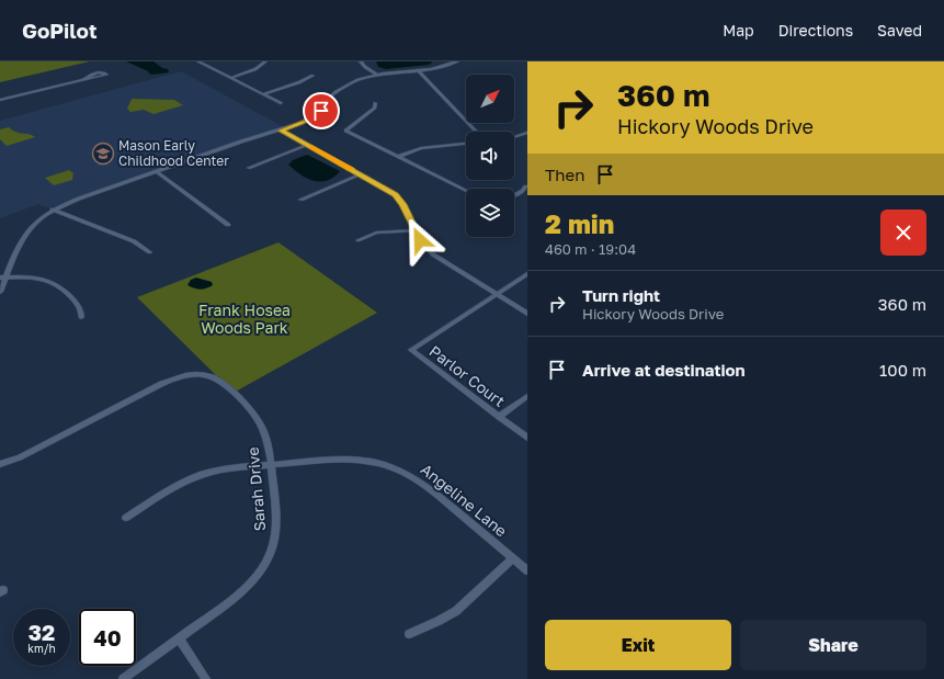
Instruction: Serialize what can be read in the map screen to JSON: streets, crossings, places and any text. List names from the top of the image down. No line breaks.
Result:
{"streets":{"street":["Parlor Court","Sarah Drive","Angeline Lane"]},"crossings":[["Sarah Drive","Angeline Lane"]],"parks":["Frank Hosea Woods Park"],"places":{"school or university":["Mason Early Childhood Center"]},"north":"top right","page":{"header":"GoPilot","nav":["Map","Directions","Saved"],"turn":["360 m","Hickory Woods Drive"],"then":"Then","heading":["2 min","460 m · 19:04"],"list":[{"name":"Turn right","note":"Hickory Woods Drive","value":"360 m"},{"name":"Arrive at destination","value":"100 m"}],"speed":"32 km/h","limit":"40","buttons":["Exit","Share"]}}
